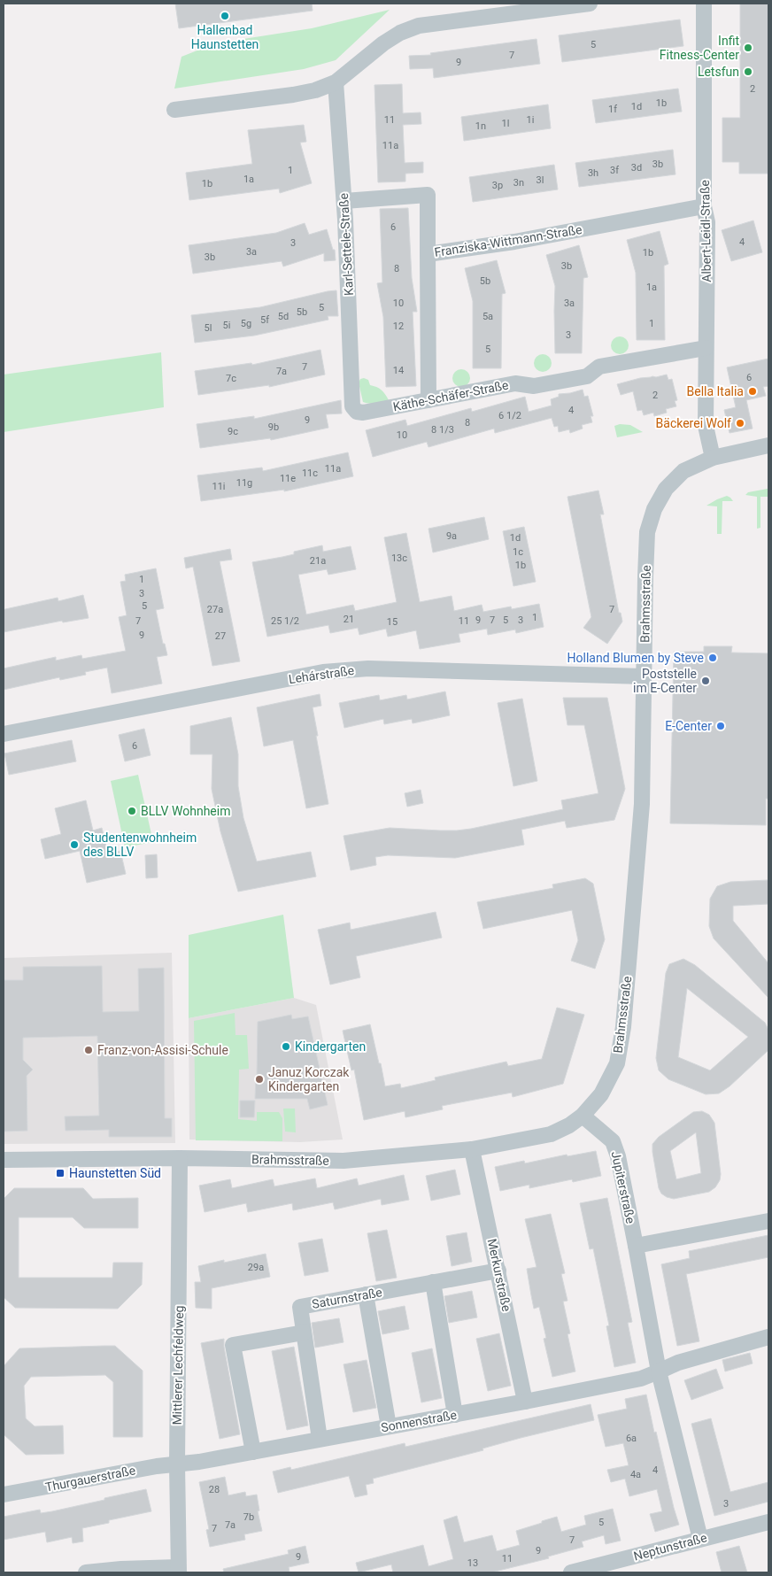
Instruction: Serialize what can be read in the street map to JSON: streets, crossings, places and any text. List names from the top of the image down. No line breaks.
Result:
{"streets":{"street":["Albert-Leidl-Straße","Franziska-Wittmann-Straße","Karl-Settele-Straße","Käthe-Schäfer-Straße","Brahmsstraße","Lehárstraße","Jupiterstraße","Merkurstraße","Saturnstraße","Mittlerer Lechfeldweg","Sonnenstraße","Thurgauerstraße","Neptunstraße"]},"crossings":[["Albert-Leidl-Straße","Franziska-Wittmann-Straße"],["Albert-Leidl-Straße","Käthe-Schäfer-Straße"],["Albert-Leidl-Straße","Brahmsstraße"],["Franziska-Wittmann-Straße","Karl-Settele-Straße"],["Karl-Settele-Straße","Käthe-Schäfer-Straße"],["Brahmsstraße","Lehárstraße"],["Brahmsstraße","Jupiterstraße"],["Brahmsstraße","Merkurstraße"],["Brahmsstraße","Mittlerer Lechfeldweg"],["Jupiterstraße","Sonnenstraße"],["Merkurstraße","Saturnstraße"],["Merkurstraße","Sonnenstraße"],["Saturnstraße","Sonnenstraße"],["Mittlerer Lechfeldweg","Sonnenstraße"],["Mittlerer Lechfeldweg","Thurgauerstraße"],["Sonnenstraße","Thurgauerstraße"]],"places":{"other":["Hallenbad Haunstetten","Infit Fitness-Center","Letsfun","Bella Italia","Bäckerei Wolf","Holland Blumen by Steve","Poststelle im E-Center","E-Center","BLLV Wohnheim","Studentenwohnheim des BLLV","Kindergarten","Franz-von-Assisi-Schule","Januz Korczak Kindergarten"],"transit":["Haunstetten Süd"]},"house_numbers":["5","7","9","2","1b","1d","1f","11","1i","1l","1n","11a","3b","3d","1","3f","3h","1a","3l","3n","1b","3p","6","4","3","3a","1b","3b","3b","8","5b","1a","10","3a","5","5b","5d","5a","5f","5g","1","5i","12","5l","3","5","7","14","7a","6","7c","2","4","6 1/2","9","8","9b","8 1/3","9c","10","11a","11c","11e","11g","11i","9a","1d","1c","13c","21a","1b","1","3","5","27a","7","1","21","9","7","5","3","7","25 1/2","11","15","9","27","6","29a","6a","4","4a","28","3","7b","5","7a","7","7","9","9","11","13"]}
